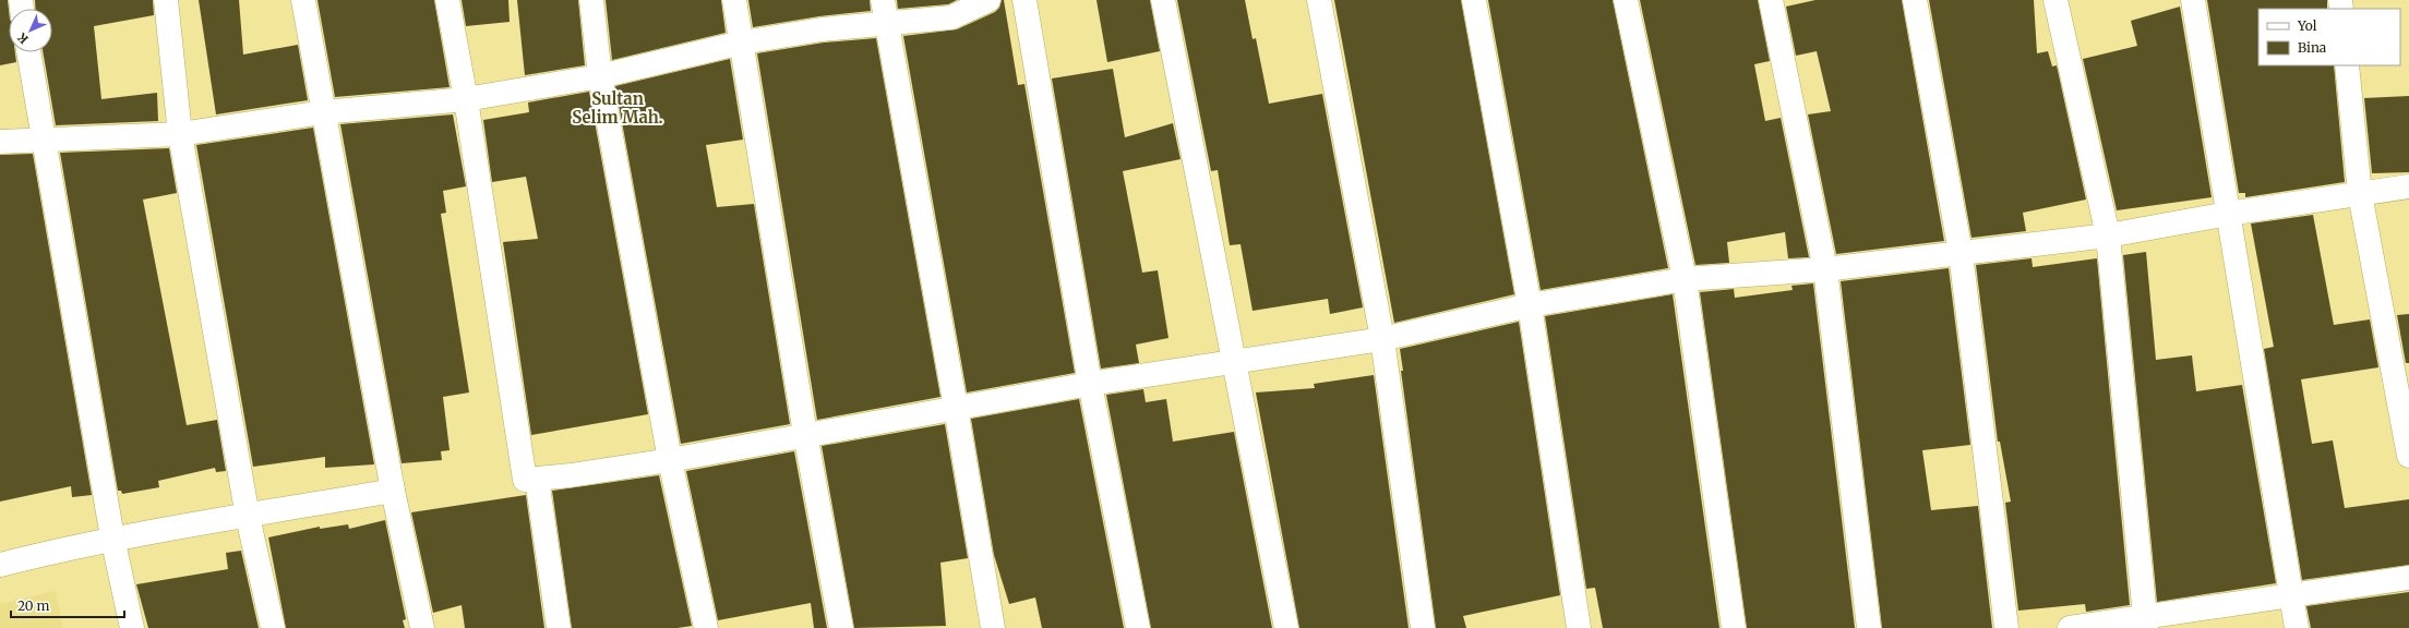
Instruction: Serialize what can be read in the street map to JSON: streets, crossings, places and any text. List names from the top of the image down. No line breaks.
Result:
{"districts":["Sultan Selim Mah."],"legend":["Yol","Bina"],"scale_bar":"20 m","north":"bottom left"}
